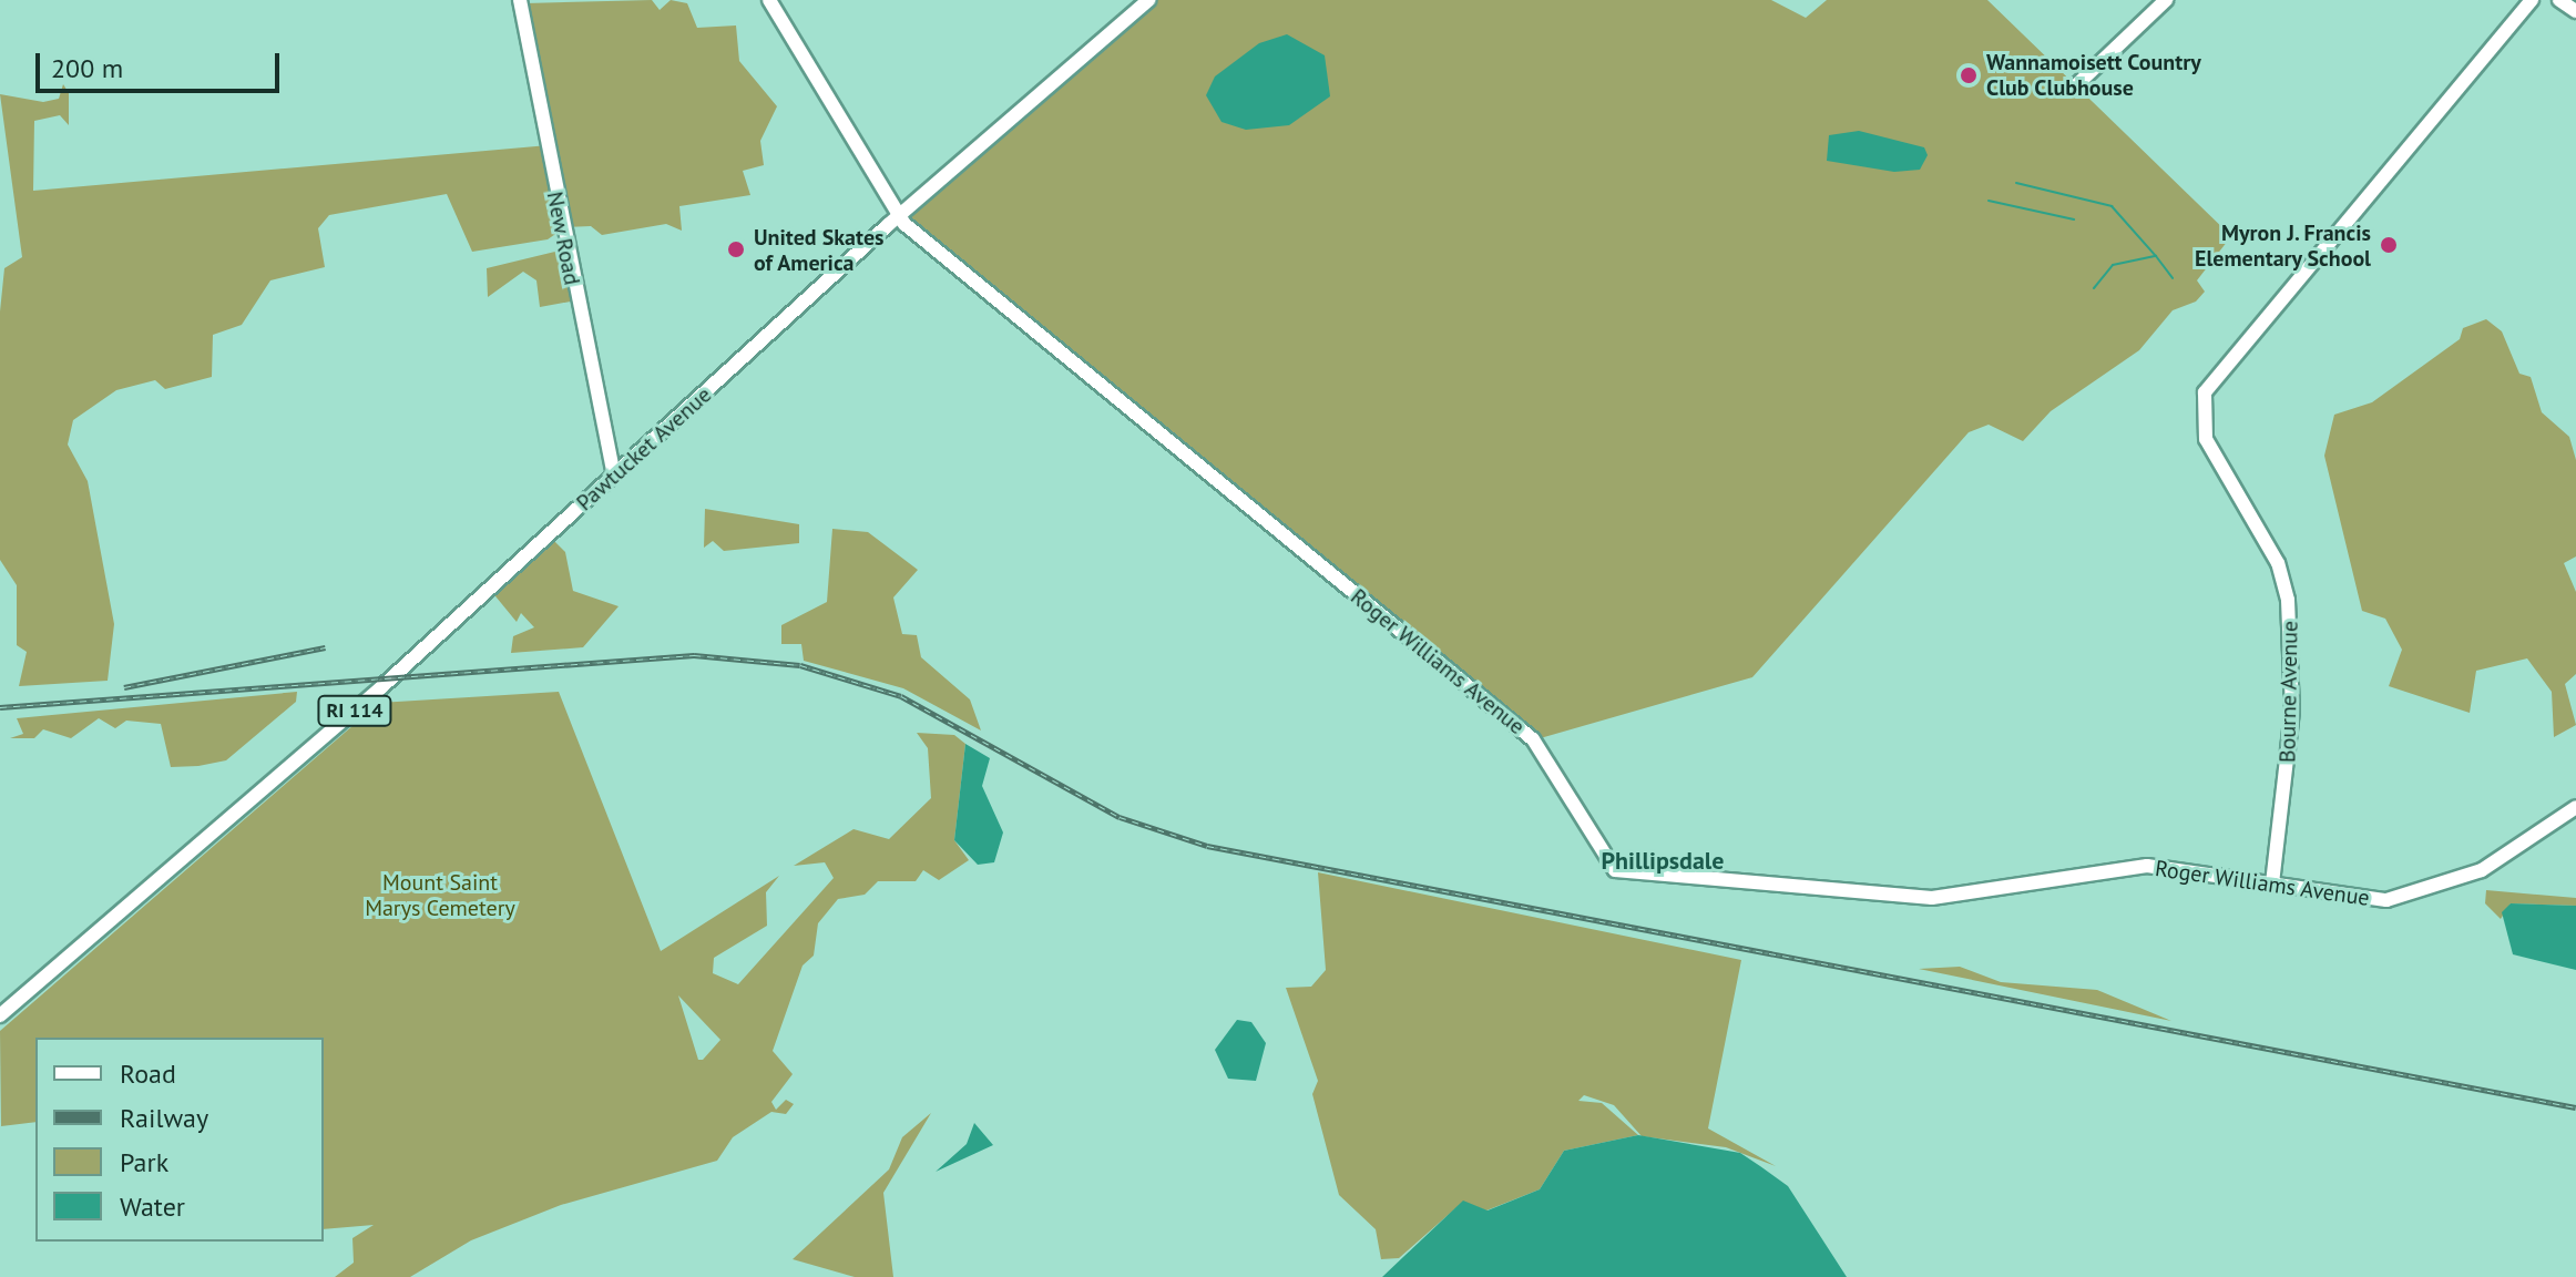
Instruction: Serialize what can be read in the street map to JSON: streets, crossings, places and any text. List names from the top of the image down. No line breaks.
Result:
{"streets":{"main road":["New Road","Pawtucket Avenue","Roger Williams Avenue","Bourne Avenue","RI 114"]},"crossings":[["New Road","Pawtucket Avenue"],["Pawtucket Avenue","Roger Williams Avenue"],["Roger Williams Avenue","Bourne Avenue"]],"districts":["Phillipsdale"],"parks":["Mount Saint Marys Cemetery"],"places":["Wannamoisett Country Club Clubhouse","Myron J. Francis Elementary School","United Skates of America"],"legend":["Road","Railway","Park","Water"],"scale_bar":"200 m"}
